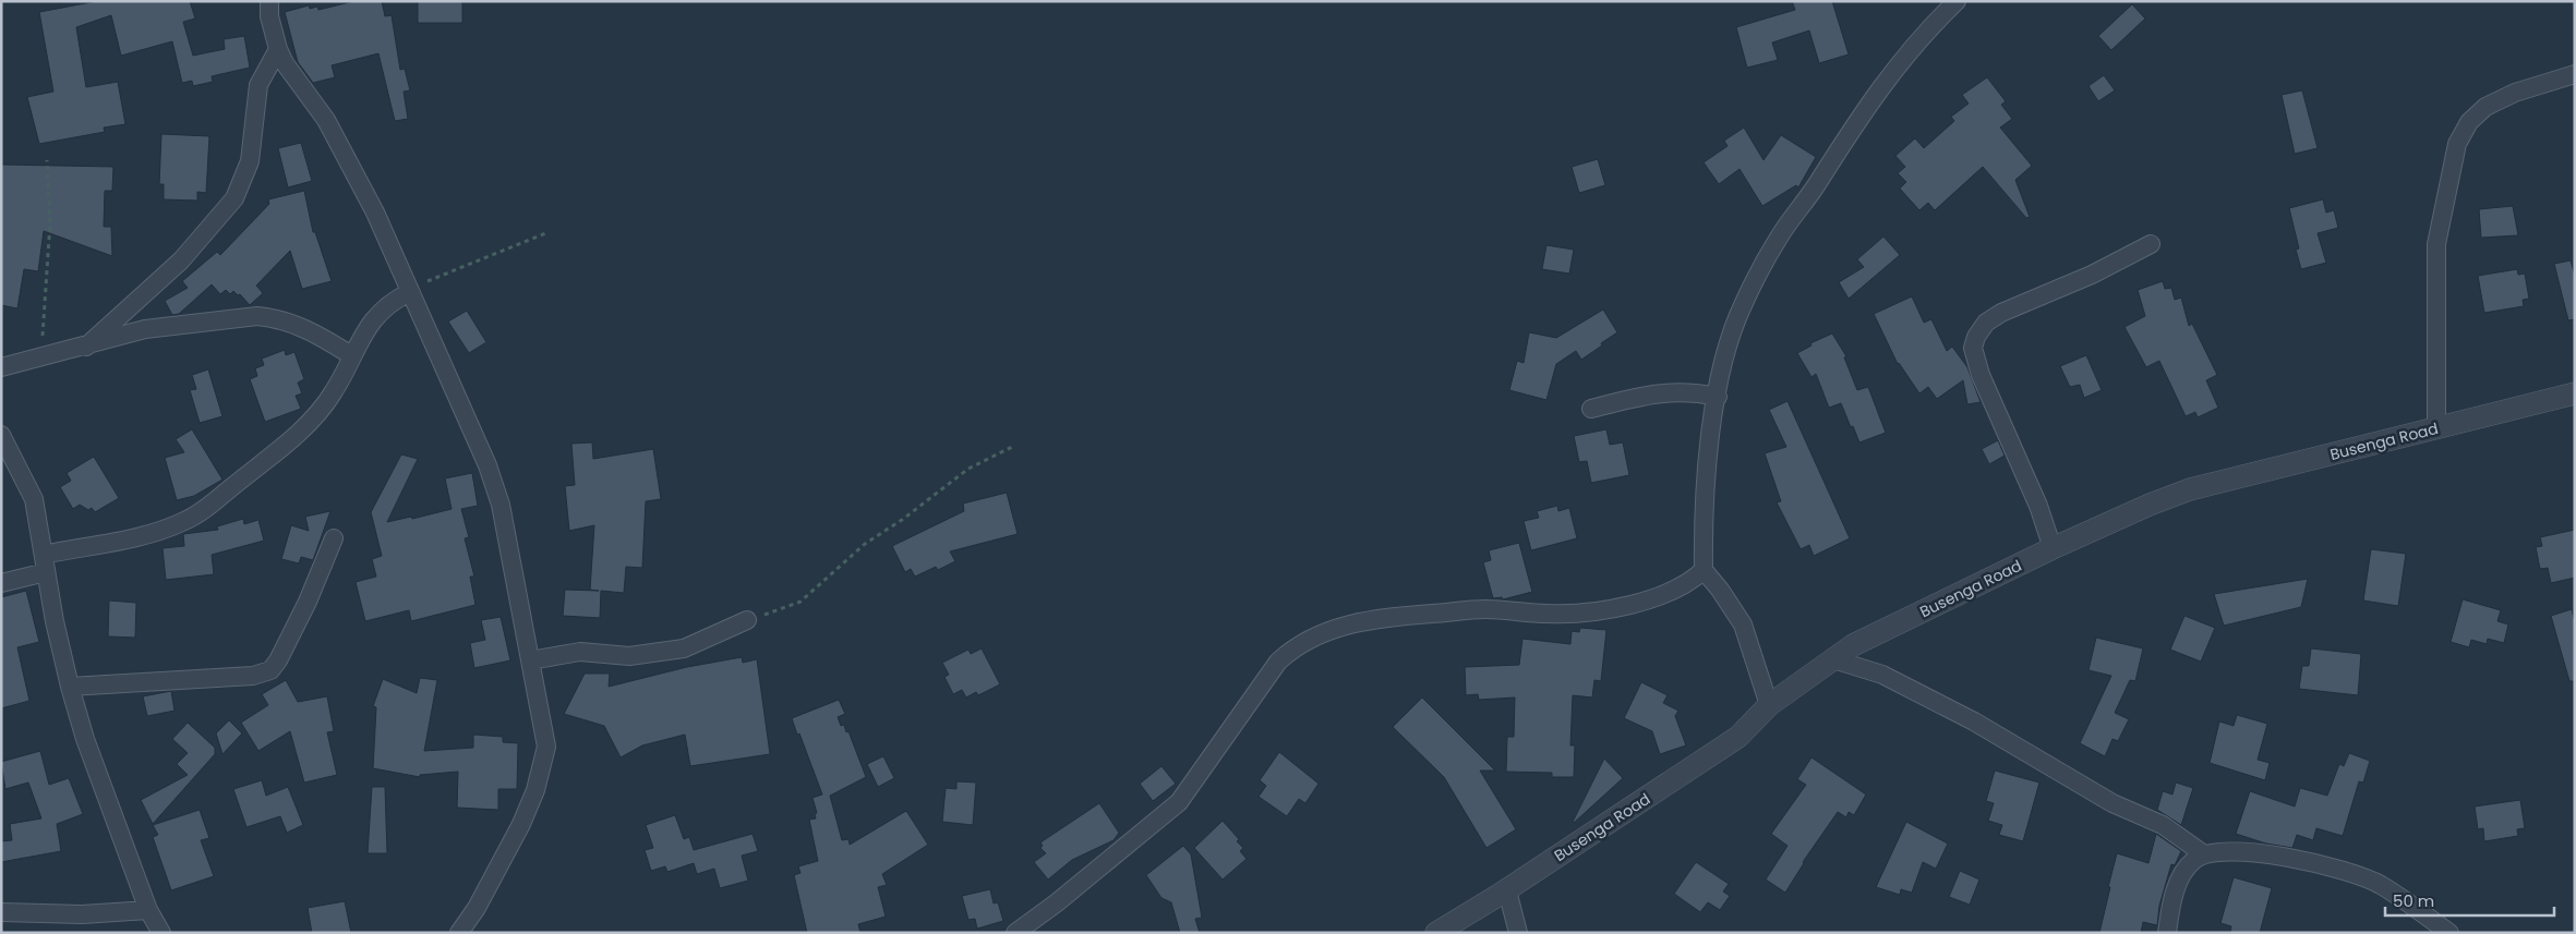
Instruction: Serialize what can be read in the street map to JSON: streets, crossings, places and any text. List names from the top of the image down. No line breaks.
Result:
{"streets":{"street":["Busenga Road"]},"scale_bar":"50 m"}
